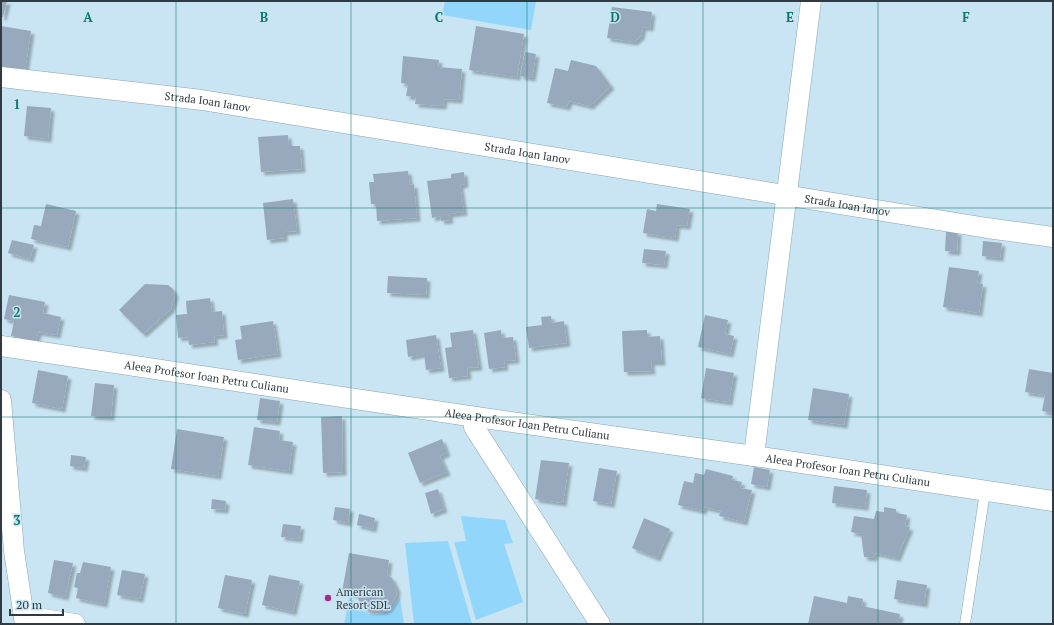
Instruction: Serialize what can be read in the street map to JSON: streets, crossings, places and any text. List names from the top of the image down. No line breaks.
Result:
{"streets":{"street":["Strada Ioan Ianov","Aleea Profesor Ioan Petru Culianu"]},"places":["American Resort SDL"],"scale_bar":"20 m","grid":{"columns":["A","B","C","D","E","F"],"rows":["1","2","3"]}}
